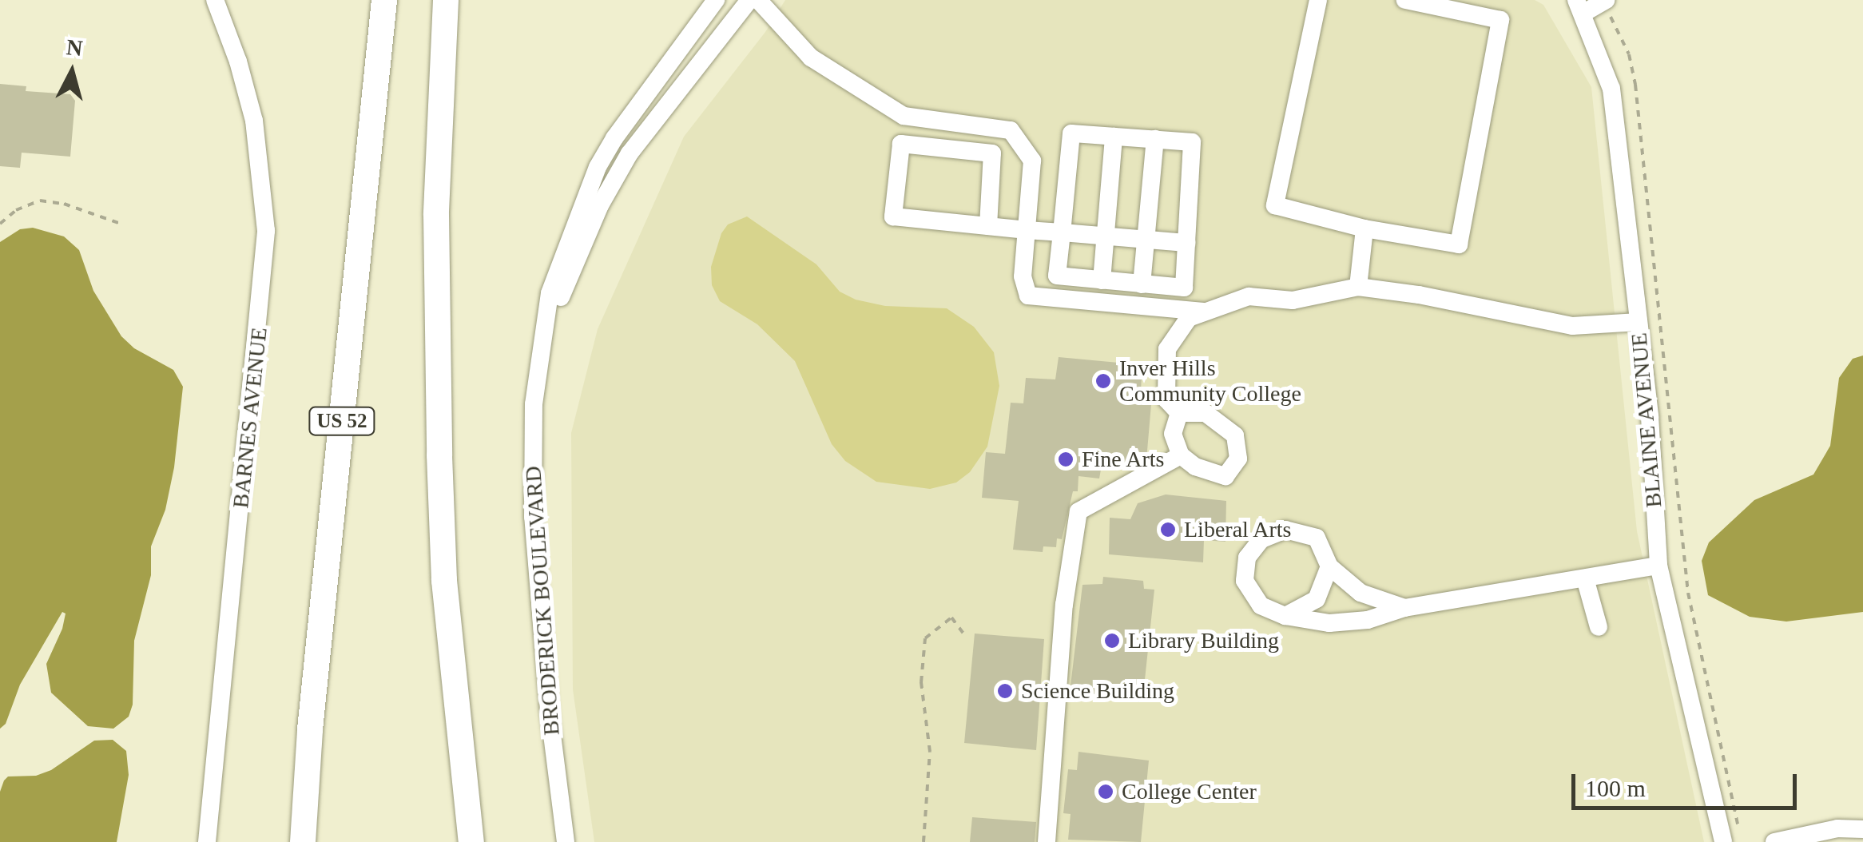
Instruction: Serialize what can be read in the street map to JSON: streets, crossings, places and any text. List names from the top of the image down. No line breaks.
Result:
{"streets":{"highway":["US 52"],"street":["BARNES AVENUE","BLAINE AVENUE","BRODERICK BOULEVARD"]},"places":["Inver Hills Community College","Fine Arts","Liberal Arts","Library Building","Science Building","College Center"],"scale_bar":"100 m","north":"top"}
